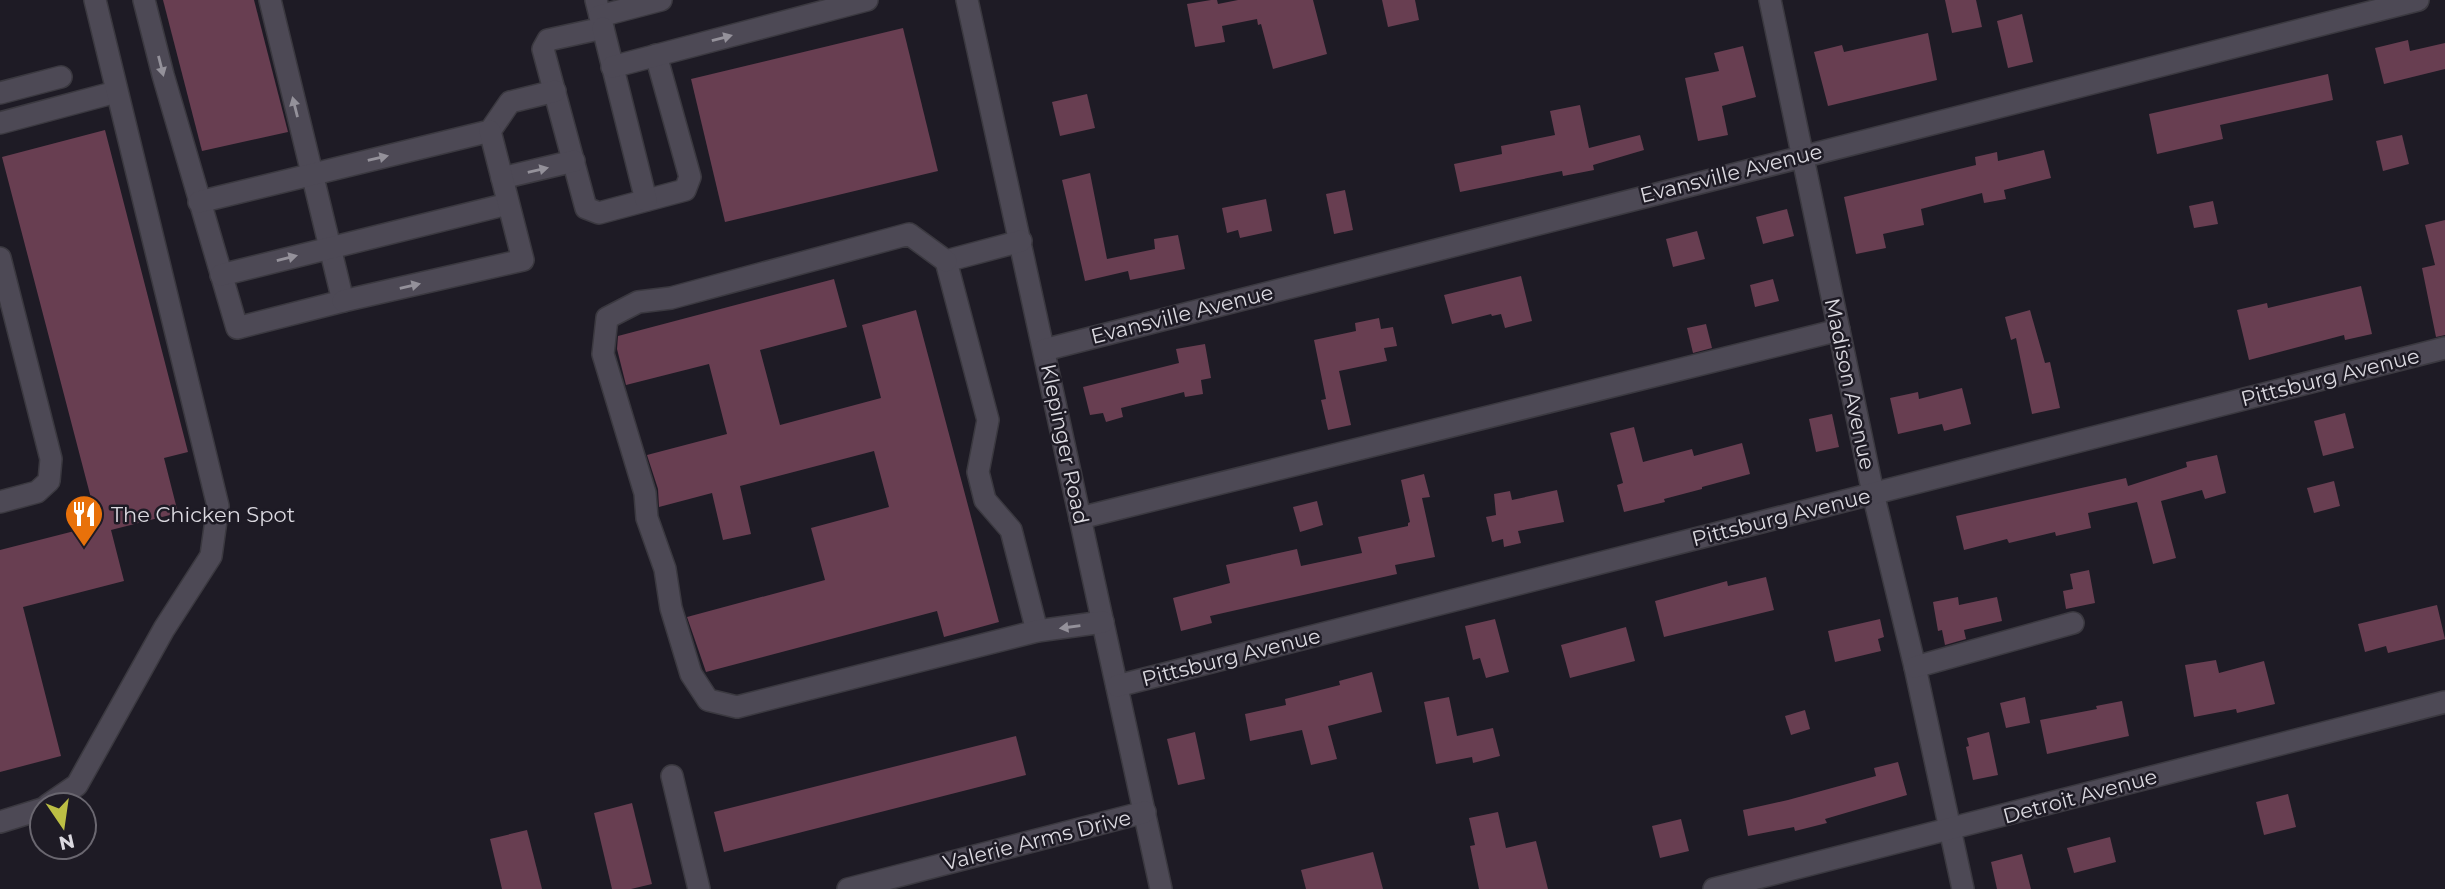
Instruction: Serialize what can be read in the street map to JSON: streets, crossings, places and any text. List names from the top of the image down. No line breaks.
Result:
{"streets":{"street":["Evansville Avenue","Pittsburg Avenue","Madison Avenue","Klepinger Road","Detroit Avenue","Valerie Arms Drive"]},"crossings":[["Evansville Avenue","Madison Avenue"],["Evansville Avenue","Klepinger Road"],["Pittsburg Avenue","Madison Avenue"],["Pittsburg Avenue","Klepinger Road"],["Madison Avenue","Detroit Avenue"],["Klepinger Road","Valerie Arms Drive"]],"places":{"restaurant":["The Chicken Spot"]},"north":"bottom"}
